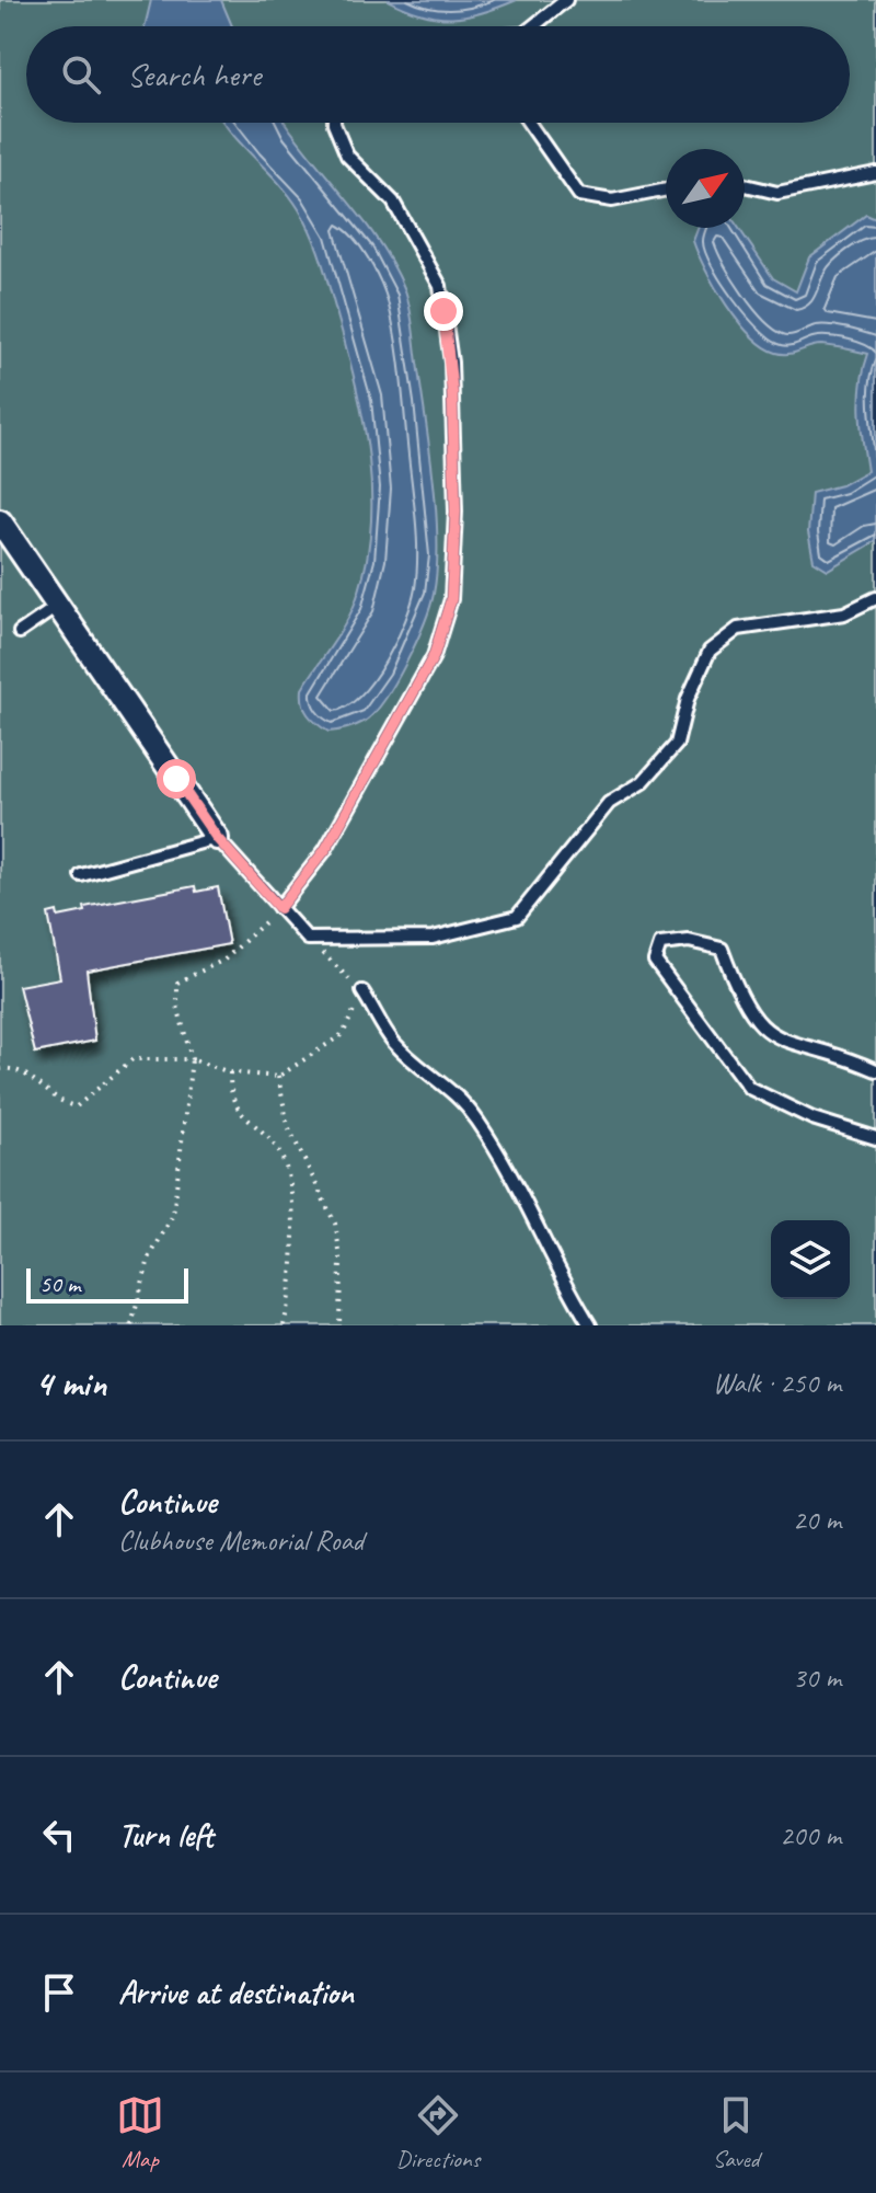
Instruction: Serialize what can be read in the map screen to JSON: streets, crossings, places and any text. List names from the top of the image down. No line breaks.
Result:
{"scale_bar":"50 m","north":"top right","page":{"search":"Search here","scale":"50 m","heading":["4 min","Walk · 250 m"],"list":[["Continue","Clubhouse Memorial Road","20 m"],["Continue","30 m"],["Turn left","200 m"],"Arrive at destination"],"nav":["Map","Directions","Saved"]}}
